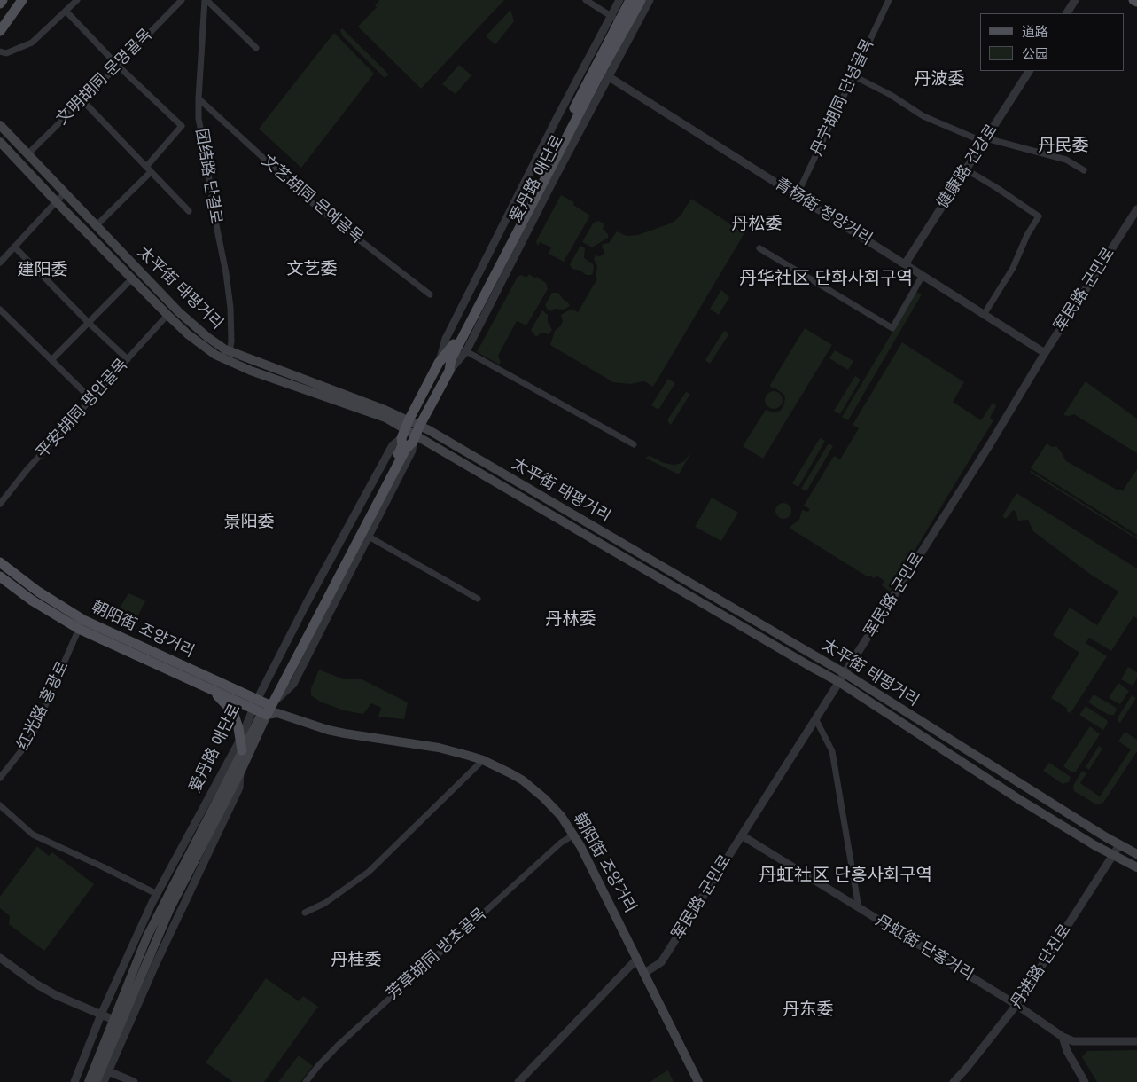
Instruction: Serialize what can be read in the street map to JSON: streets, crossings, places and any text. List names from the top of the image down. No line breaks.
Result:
{"streets":{"main road":["爱丹路 애단로","太平街 태평거리","朝阳街 조양거리"],"street":["文明胡同 문명골목","丹宁胡同 단녕골목","健康路 건강로","团结路 단결로","文艺胡同 문예골목","青杨街 청양거리","军民路 군민로","平安胡同 평안골목","红光路 홍광로","丹虹街 단홍거리","芳草胡同 방초골목","丹进路 단진로"]},"crossings":[["文明胡同 문명골목","太平街 태평거리"],["丹宁胡同 단녕골목","青杨街 청양거리"],["健康路 건강로","青杨街 청양거리"],["团结路 단결로","文艺胡同 문예골목"],["团结路 단결로","太平街 태평거리"],["爱丹路 애단로","青杨街 청양거리"],["爱丹路 애단로","太平街 태평거리"],["爱丹路 애단로","朝阳街 조양거리"],["青杨街 청양거리","军民路 군민로"],["太平街 태평거리","军民路 군민로"],["太平街 태평거리","平安胡同 평안골목"],["太平街 태평거리","丹进路 단진로"],["军民路 군민로","朝阳街 조양거리"],["军民路 군민로","丹虹街 단홍거리"],["朝阳街 조양거리","红光路 홍광로"],["朝阳街 조양거리","芳草胡同 방초골목"],["丹虹街 단홍거리","丹进路 단진로"]],"districts":["丹波委","丹民委","丹松委","文艺委","建阳委","丹华社区 단화사회구역","景阳委","丹林委","丹虹社区 단홍사회구역","丹桂委","丹东委"],"legend":["道路","公园"]}
